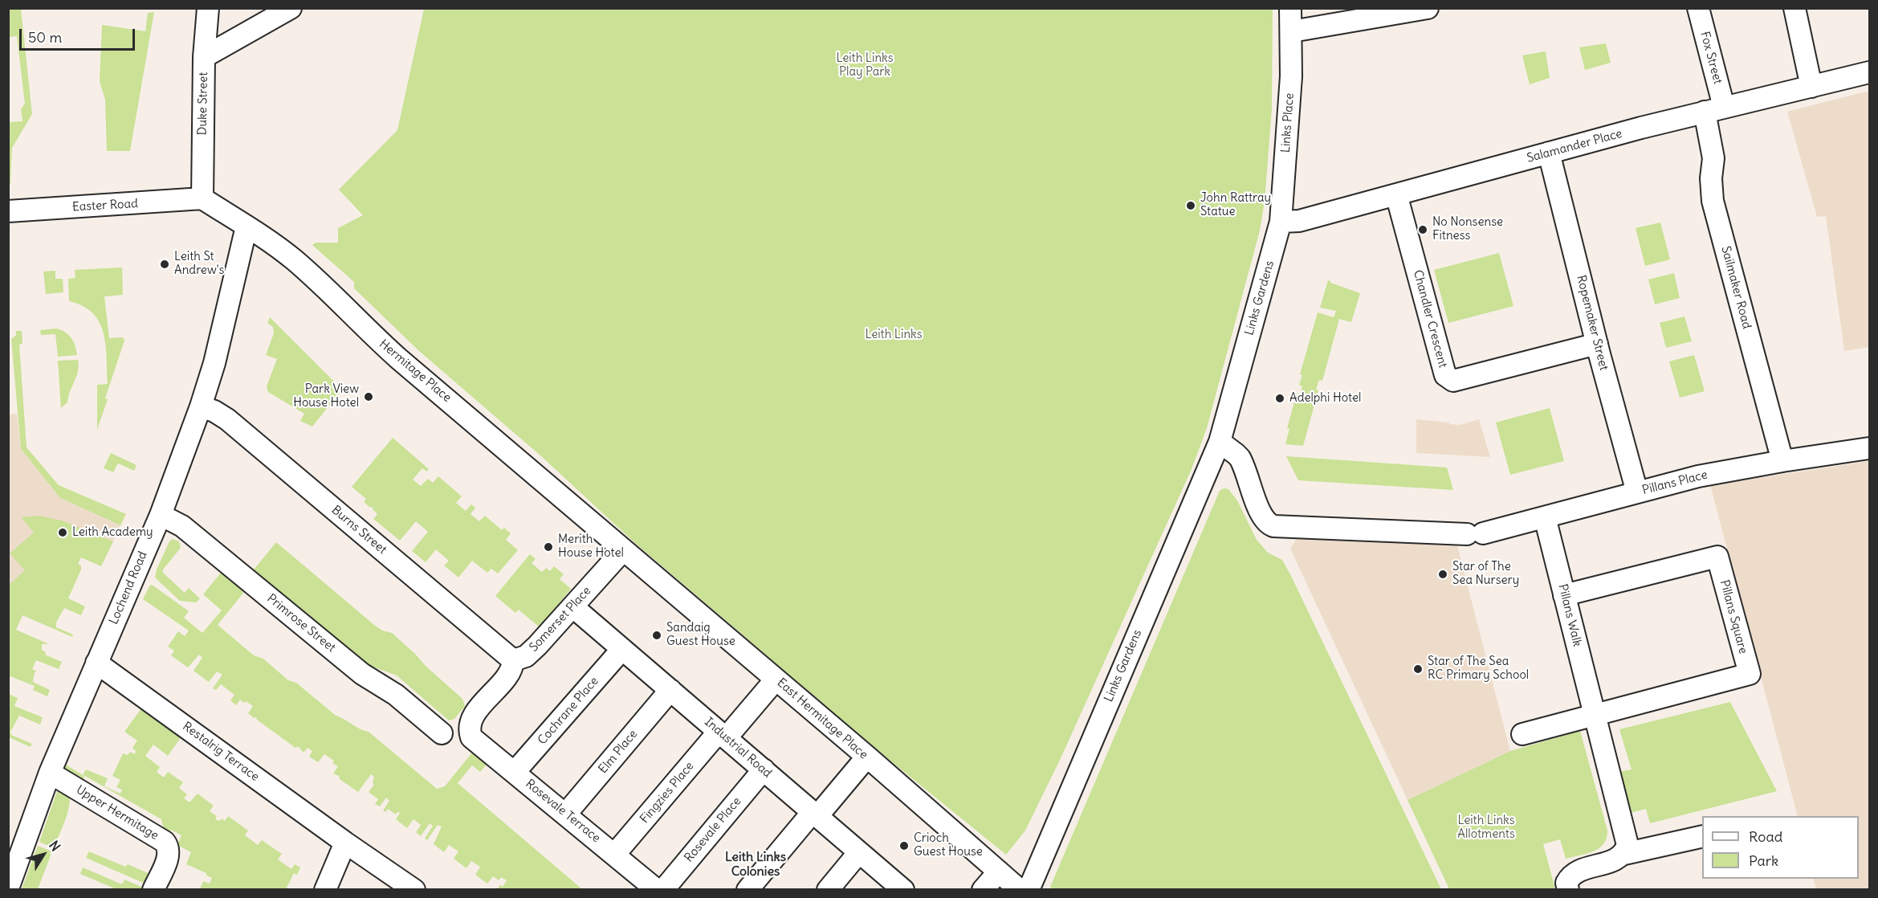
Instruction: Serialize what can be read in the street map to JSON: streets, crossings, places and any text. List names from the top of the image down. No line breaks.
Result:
{"streets":{"street":["Fox Street","Duke Street","Links Place","Salamander Place","Easter Road","Sailmaker Road","Links Gardens","Chandler Crescent","Ropemaker Street","Hermitage Place","Pillans Place","Burns Street","Lochend Road","Pillans Walk","Pillans Square","Somerset Place","Primrose Street","Cochrane Place","East Hermitage Place","Industrial Road","Restalrig Terrace","Elm Place","Fingzies Place","Rosevale Terrace","Upper Hermitage","Rosevale Place"]},"crossings":[["Fox Street","Salamander Place"],["Duke Street","Easter Road"],["Duke Street","Hermitage Place"],["Links Place","Salamander Place"],["Links Place","Links Gardens"],["Salamander Place","Sailmaker Road"],["Salamander Place","Links Gardens"],["Salamander Place","Chandler Crescent"],["Salamander Place","Ropemaker Street"],["Easter Road","Hermitage Place"],["Sailmaker Road","Pillans Place"],["Links Gardens","Pillans Place"],["Chandler Crescent","Ropemaker Street"],["Ropemaker Street","Pillans Place"],["Hermitage Place","Lochend Road"],["Hermitage Place","Somerset Place"],["Hermitage Place","East Hermitage Place"],["Pillans Place","Pillans Walk"],["Burns Street","Lochend Road"],["Burns Street","Somerset Place"],["Burns Street","Rosevale Terrace"],["Lochend Road","Primrose Street"],["Lochend Road","Restalrig Terrace"],["Lochend Road","Upper Hermitage"],["Pillans Walk","Pillans Square"],["Somerset Place","East Hermitage Place"],["Somerset Place","Industrial Road"],["Somerset Place","Rosevale Terrace"],["Cochrane Place","Industrial Road"],["Cochrane Place","Rosevale Terrace"],["East Hermitage Place","Fingzies Place"],["Industrial Road","Elm Place"],["Industrial Road","Fingzies Place"],["Industrial Road","Rosevale Place"],["Elm Place","Rosevale Terrace"],["Fingzies Place","Rosevale Terrace"]],"districts":["Leith Links Colonies"],"parks":["Leith Links Play Park","Leith Links","Leith Links Allotments"],"places":["John Rattray Statue","No Nonsense Fitness","Leith St Andrew's","Park View House Hotel","Adelphi Hotel","Leith Academy","Merith House Hotel","Star of The Sea Nursery","Sandaig Guest House","Star of The Sea RC Primary School","Crioch Guest House"],"legend":["Road","Park"],"scale_bar":"50 m","north":"top right"}
